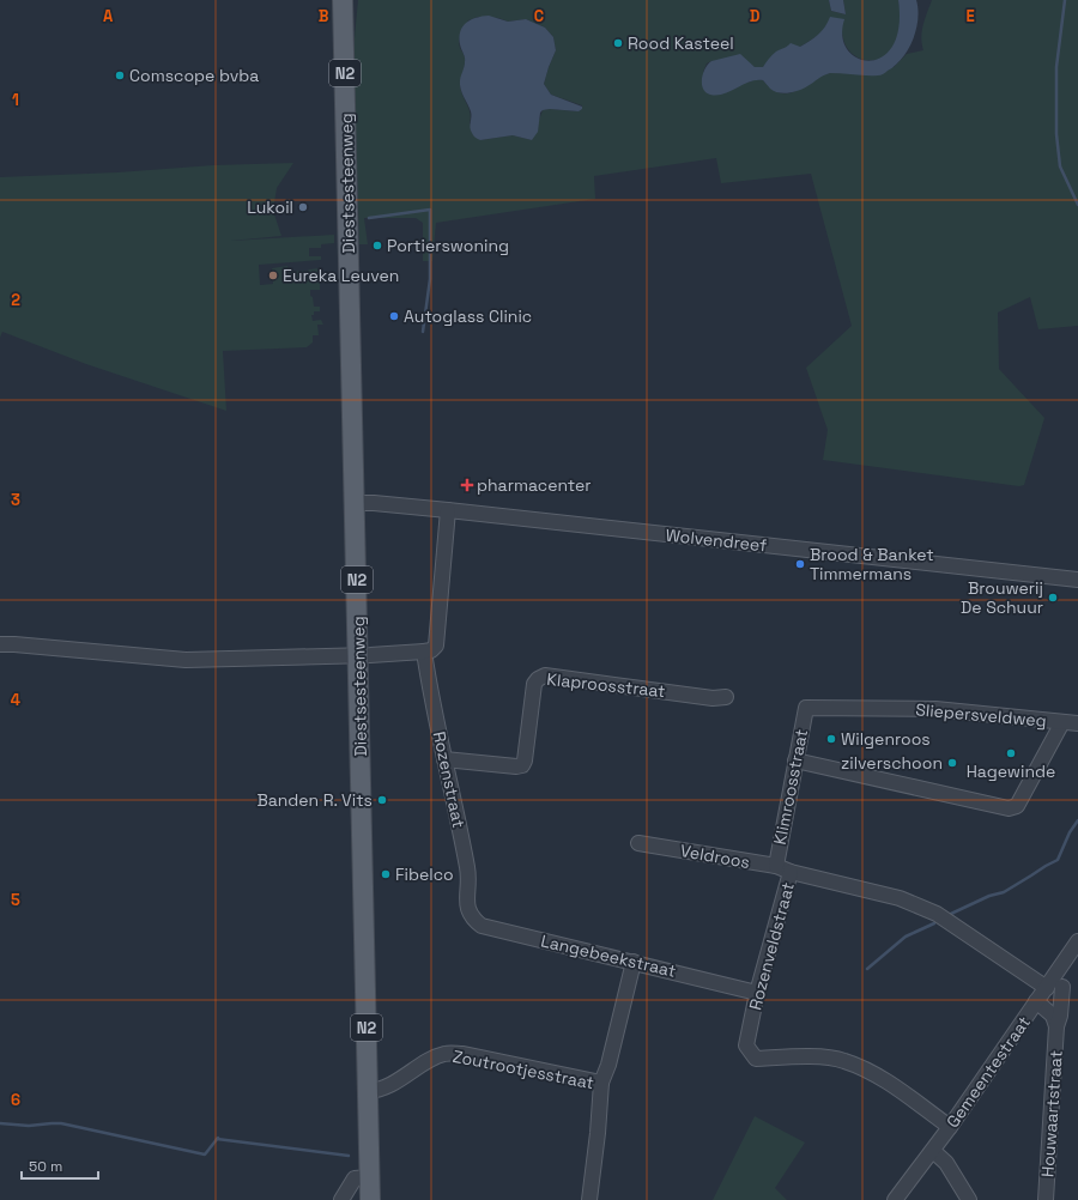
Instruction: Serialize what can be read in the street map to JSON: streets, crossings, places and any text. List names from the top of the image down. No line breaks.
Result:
{"streets":{"main road":["N2","Diestsesteenweg"],"street":["Wolvendreef","Klaproosstraat","Sliepersveldweg","Rozenstraat","Klimroosstraat","Veldroos","Rozenveldstraat","Langebeekstraat","Zoutrootjesstraat","Gemeentestraat","Houwaartstraat"]},"crossings":[["Diestsesteenweg","Wolvendreef"],["Diestsesteenweg","Zoutrootjesstraat"],["Klaproosstraat","Rozenstraat"],["Sliepersveldweg","Klimroosstraat"],["Rozenstraat","Langebeekstraat"],["Klimroosstraat","Veldroos"],["Veldroos","Rozenveldstraat"],["Rozenveldstraat","Langebeekstraat"],["Rozenveldstraat","Gemeentestraat"],["Gemeentestraat","Houwaartstraat"]],"places":{"other":["Rood Kasteel","Comscope bvba","Lukoil","Portierswoning","Eureka Leuven","Autoglass Clinic","Brood & Banket Timmermans","Brouwerij De Schuur","Wilgenroos","Hagewinde","zilverschoon","Banden R. Vits","Fibelco"],"health":["pharmacenter"]},"scale_bar":"50 m","grid":{"columns":["A","B","C","D","E"],"rows":["1","2","3","4","5","6"]}}
